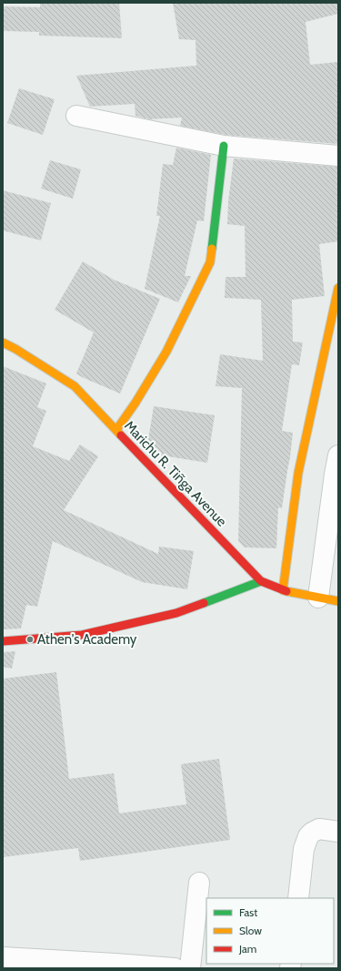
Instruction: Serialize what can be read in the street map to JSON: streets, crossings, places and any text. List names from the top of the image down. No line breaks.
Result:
{"streets":{"street":["Marichu R. Tiñga Avenue"]},"places":["Athen's Academy"],"legend":["Fast","Slow","Jam"]}
